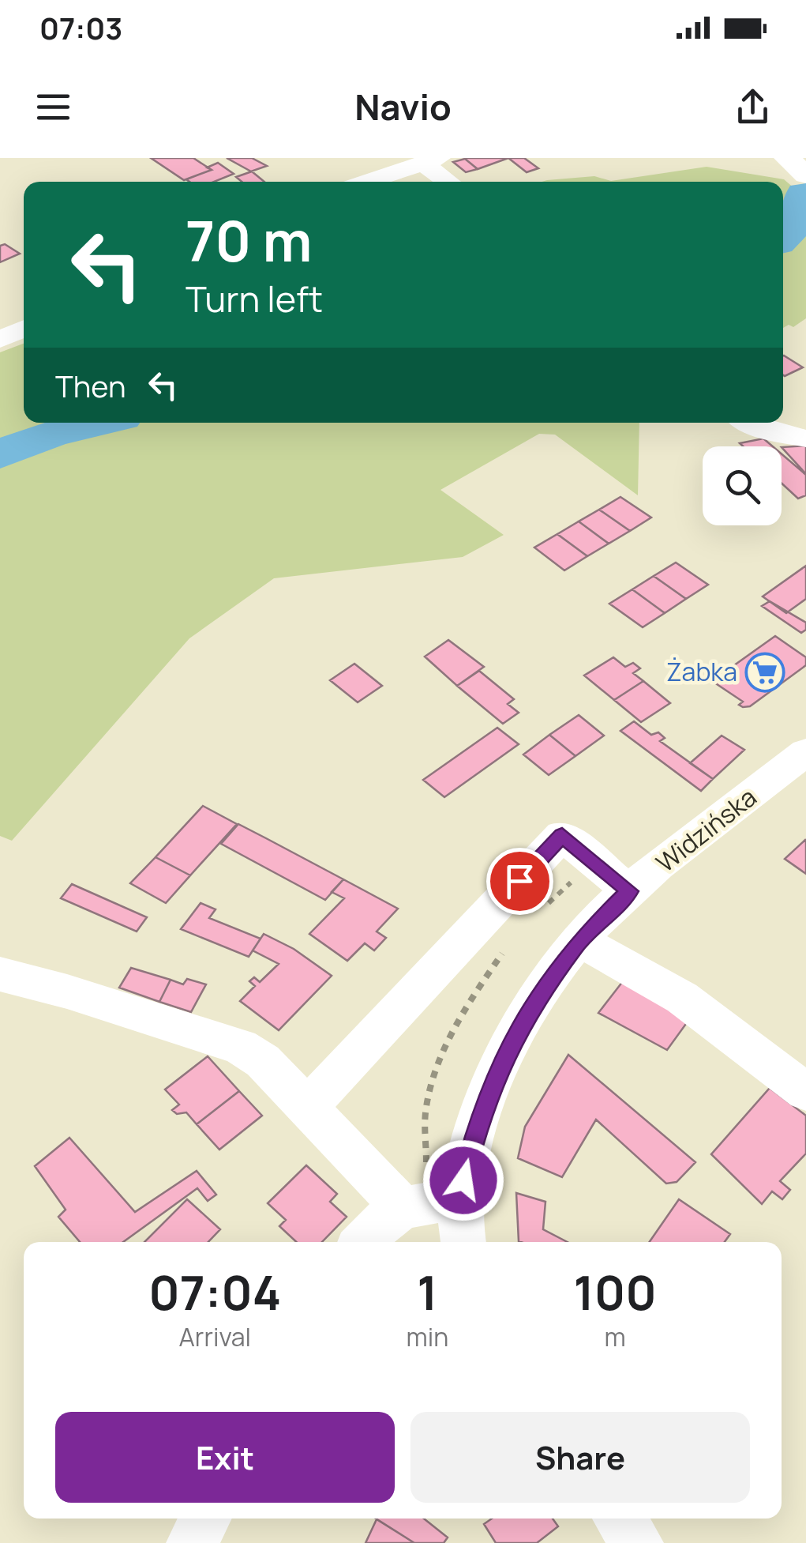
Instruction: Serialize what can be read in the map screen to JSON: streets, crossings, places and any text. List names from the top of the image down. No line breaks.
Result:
{"streets":{"street":["Widzińska"]},"places":{"supermarket":["Żabka"]},"page":{"status":"07:03","header":"Navio","turn":["70 m","Turn left"],"then":"Then","eta":["07:04","Arrival","1","min","100","m"],"buttons":["Exit","Share"]}}
